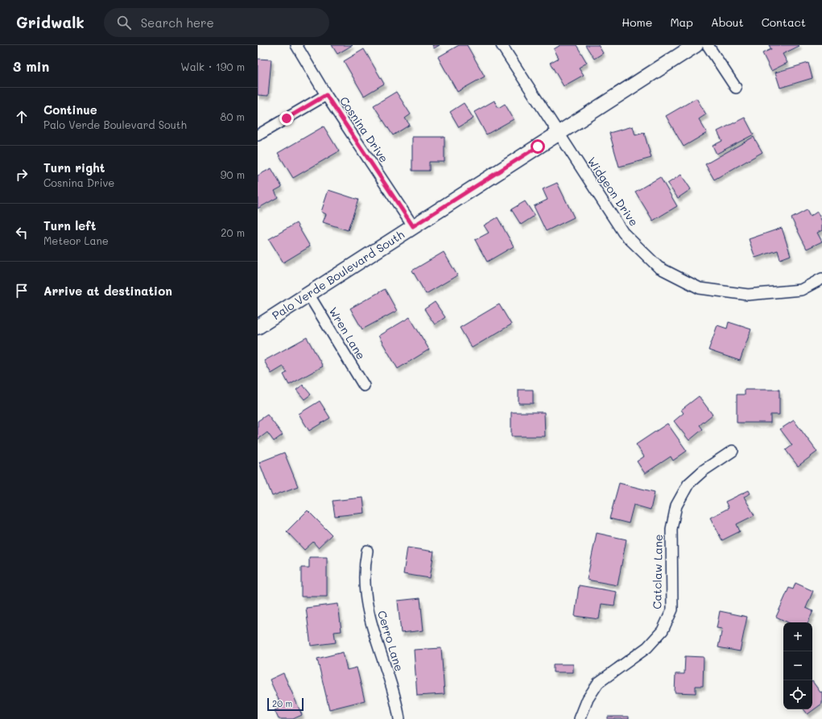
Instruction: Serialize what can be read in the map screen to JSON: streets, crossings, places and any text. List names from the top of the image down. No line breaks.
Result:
{"streets":{"main road":["Palo Verde Boulevard South"],"street":["Cosnina Drive","Widgeon Drive","Wren Lane","Catclaw Lane","Cerro Lane"]},"crossings":[["Cosnina Drive","Palo Verde Boulevard South"],["Widgeon Drive","Palo Verde Boulevard South"],["Palo Verde Boulevard South","Wren Lane"]],"scale_bar":"20 m","page":{"header":"Gridwalk","search":"Search here","nav":["Home","Map","About","Contact"],"heading":["3 min","Walk · 190 m"],"list":[["Continue","Palo Verde Boulevard South","80 m"],["Turn right","Cosnina Drive","90 m"],["Turn left","Meteor Lane","20 m"],"Arrive at destination"],"map_buttons":["+","−"],"scale":"20 m"}}
